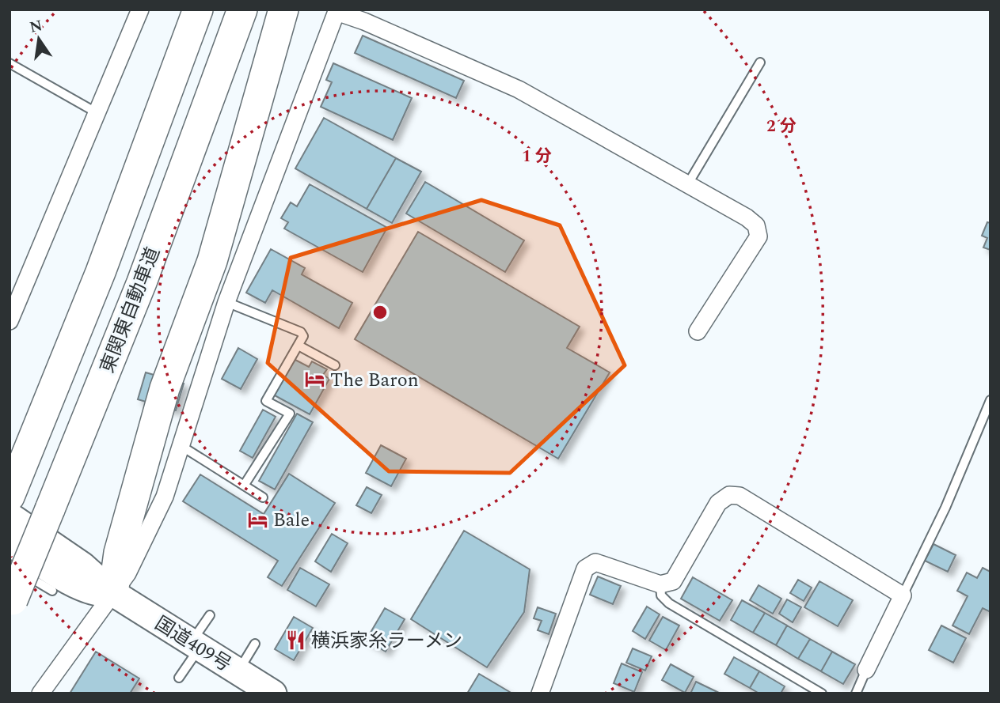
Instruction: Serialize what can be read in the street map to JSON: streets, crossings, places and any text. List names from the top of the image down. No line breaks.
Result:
{"streets":{"highway":["東関東自動車道","国道409号"]},"places":{"hotel":["The Baron","Bale"],"restaurant":["横浜家糸ラーメン"]},"north":"top","rings":["2 分","1 分"]}
